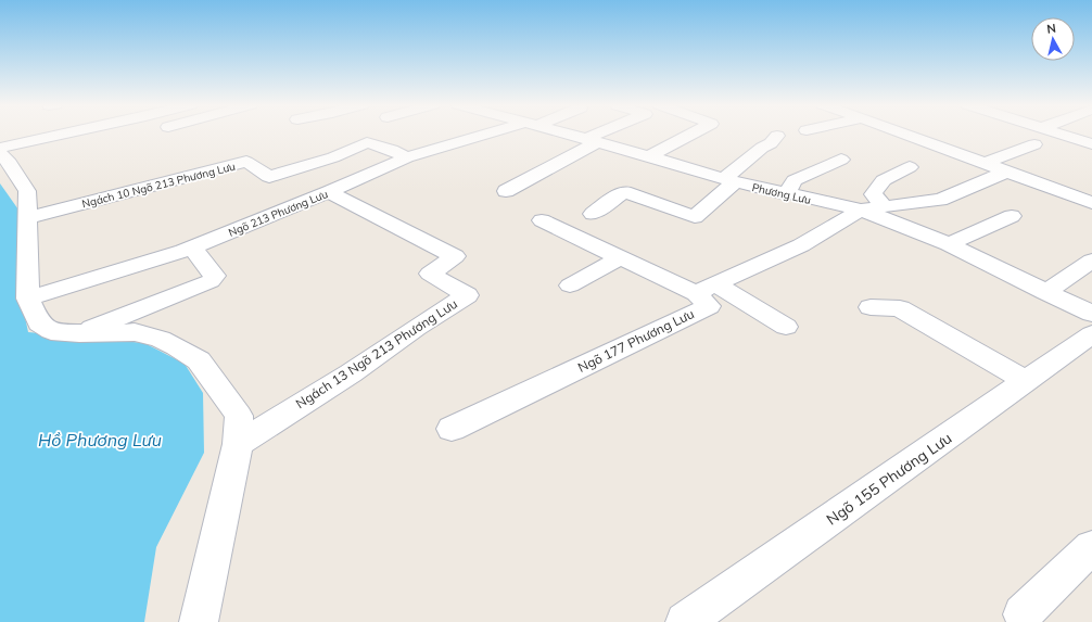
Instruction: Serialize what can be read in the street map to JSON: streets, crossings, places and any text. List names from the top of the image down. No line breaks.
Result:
{"streets":{"street":["Ngách 10 Ngõ 213 Phương Lưu","Phương Lưu","Ngõ 213 Phương Lưu","Ngõ 177 Phương Lưu","Ngách 13 Ngõ 213 Phương Lưu","Ngõ 155 Phương Lưu"]},"crossings":[["Ngách 10 Ngõ 213 Phương Lưu","Ngõ 213 Phương Lưu"],["Ngõ 213 Phương Lưu","Ngách 13 Ngõ 213 Phương Lưu"]],"water":["Hồ Phương Lưu"],"north":"top"}
